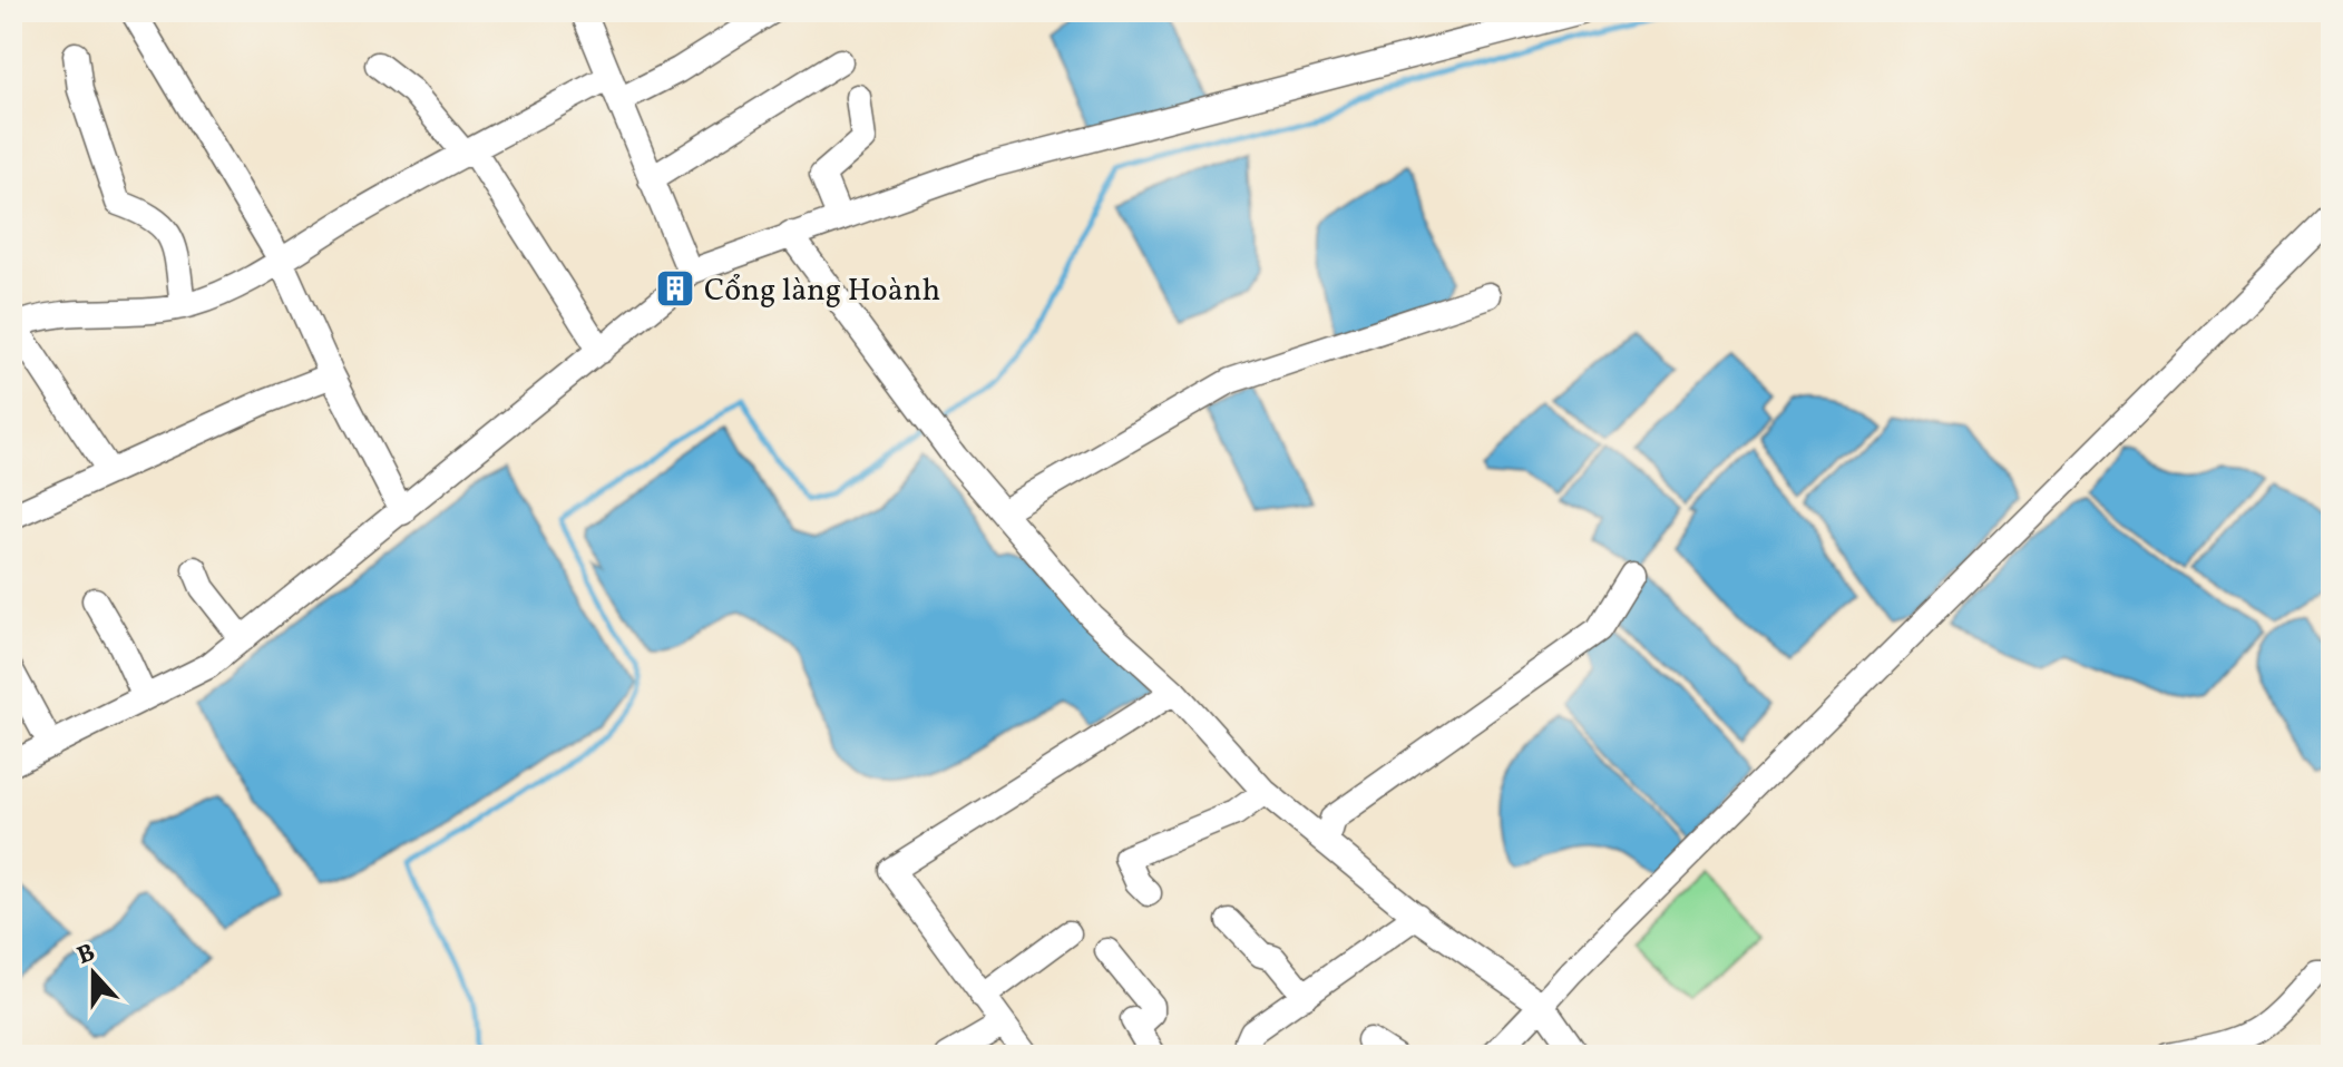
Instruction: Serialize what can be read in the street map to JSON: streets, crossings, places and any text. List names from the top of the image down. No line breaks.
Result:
{"places":{"building":["Cổng làng Hoành"]},"north":"top"}
